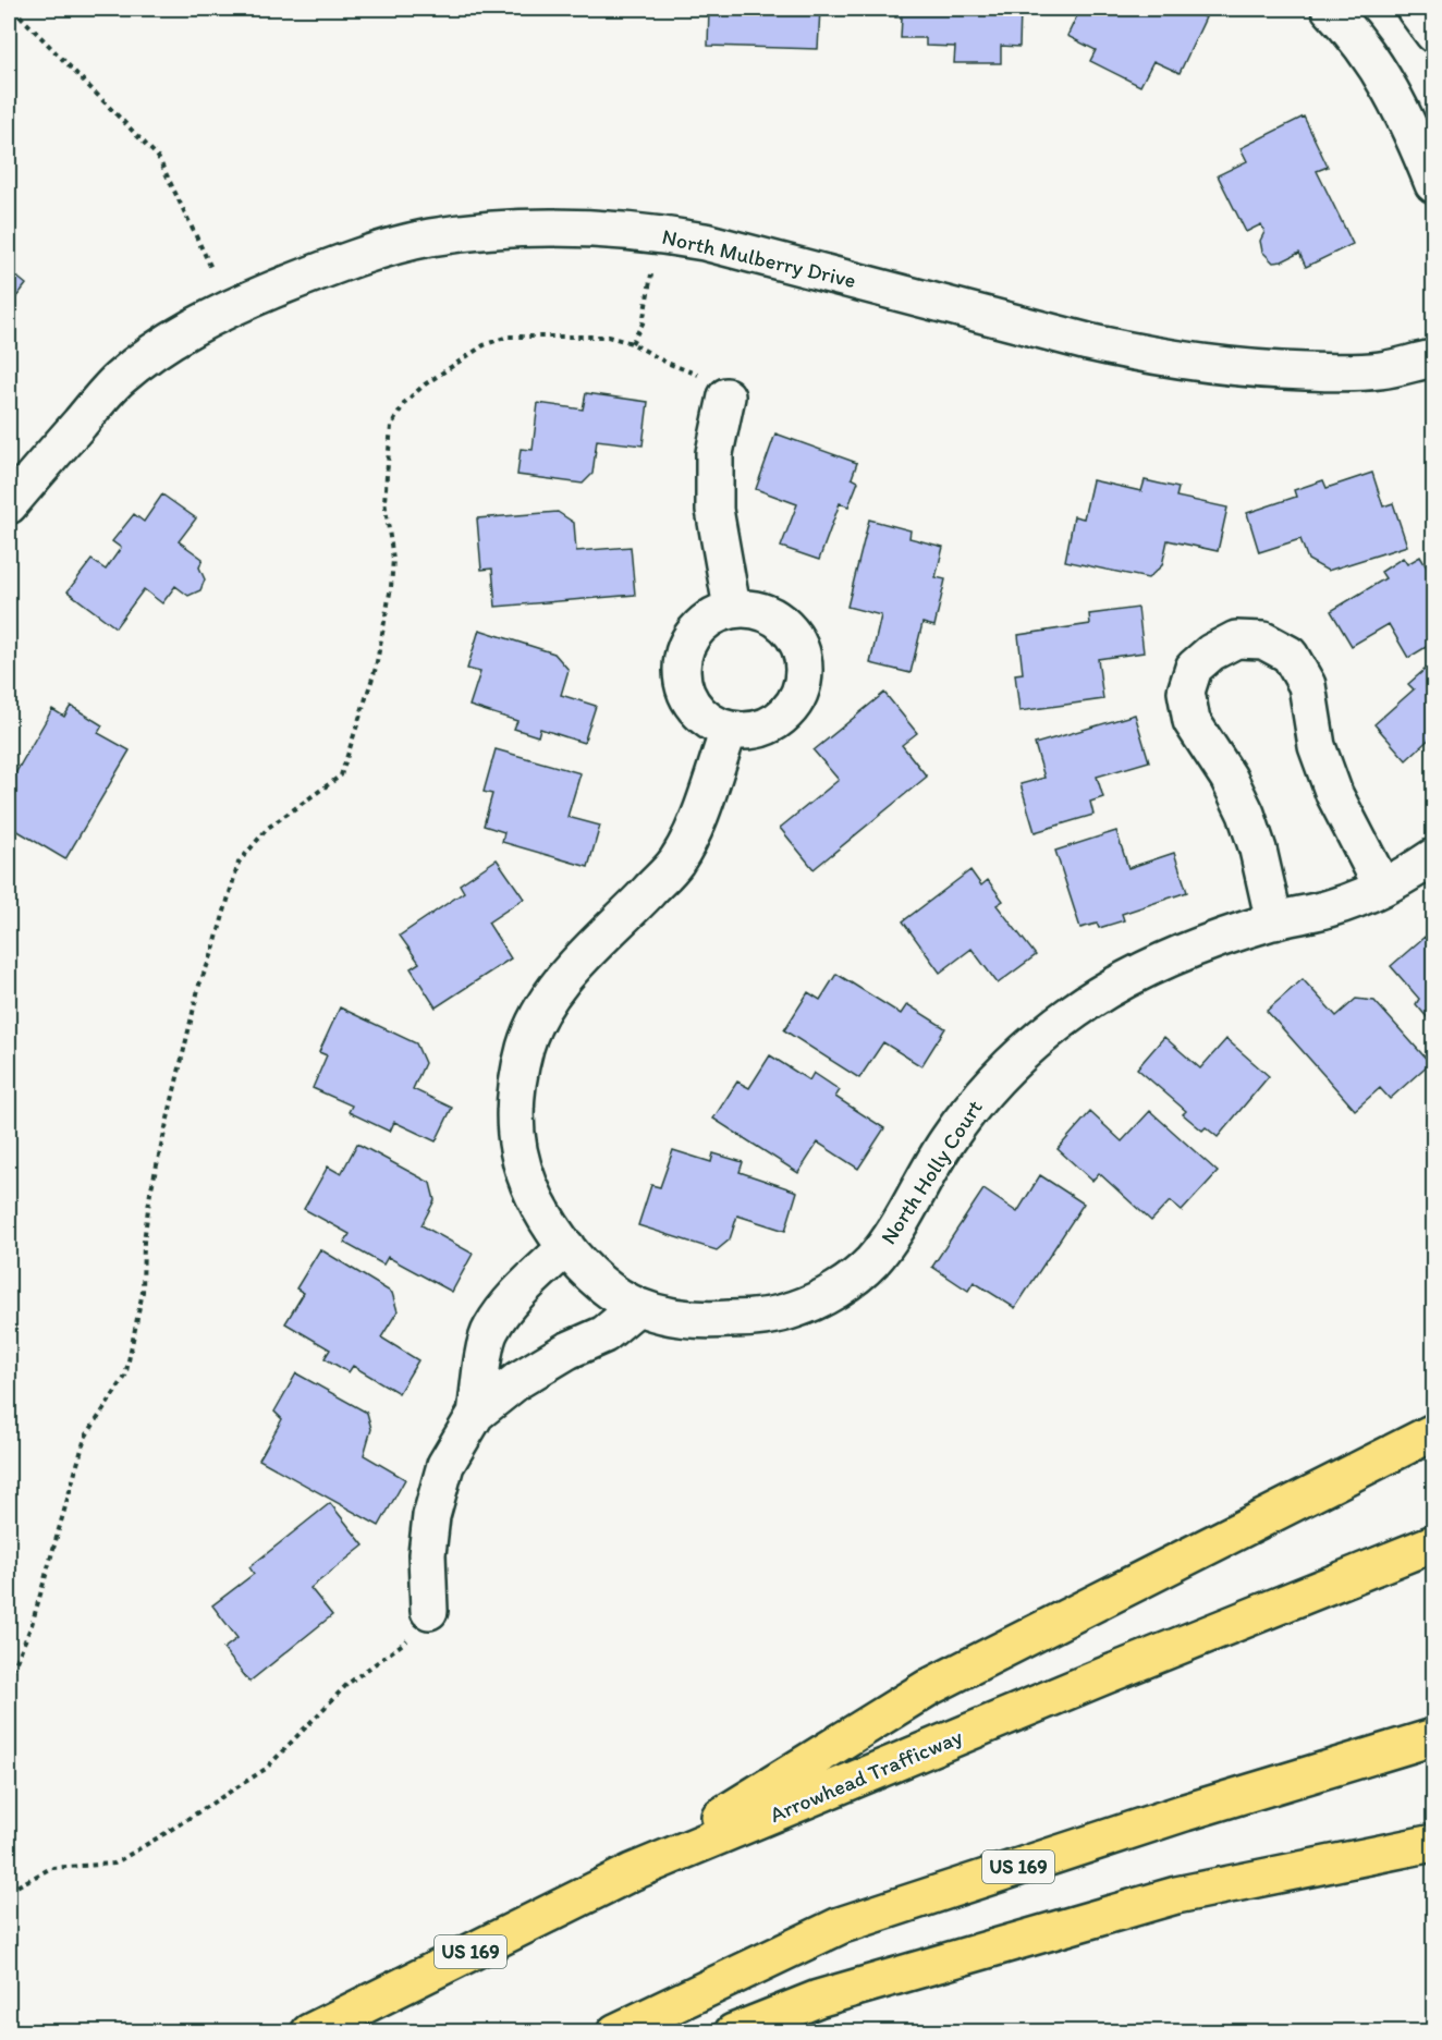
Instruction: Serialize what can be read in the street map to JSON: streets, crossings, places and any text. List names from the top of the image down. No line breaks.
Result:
{"streets":{"highway":["Arrowhead Trafficway","US 169"],"street":["North Mulberry Drive","North Holly Court"]}}
